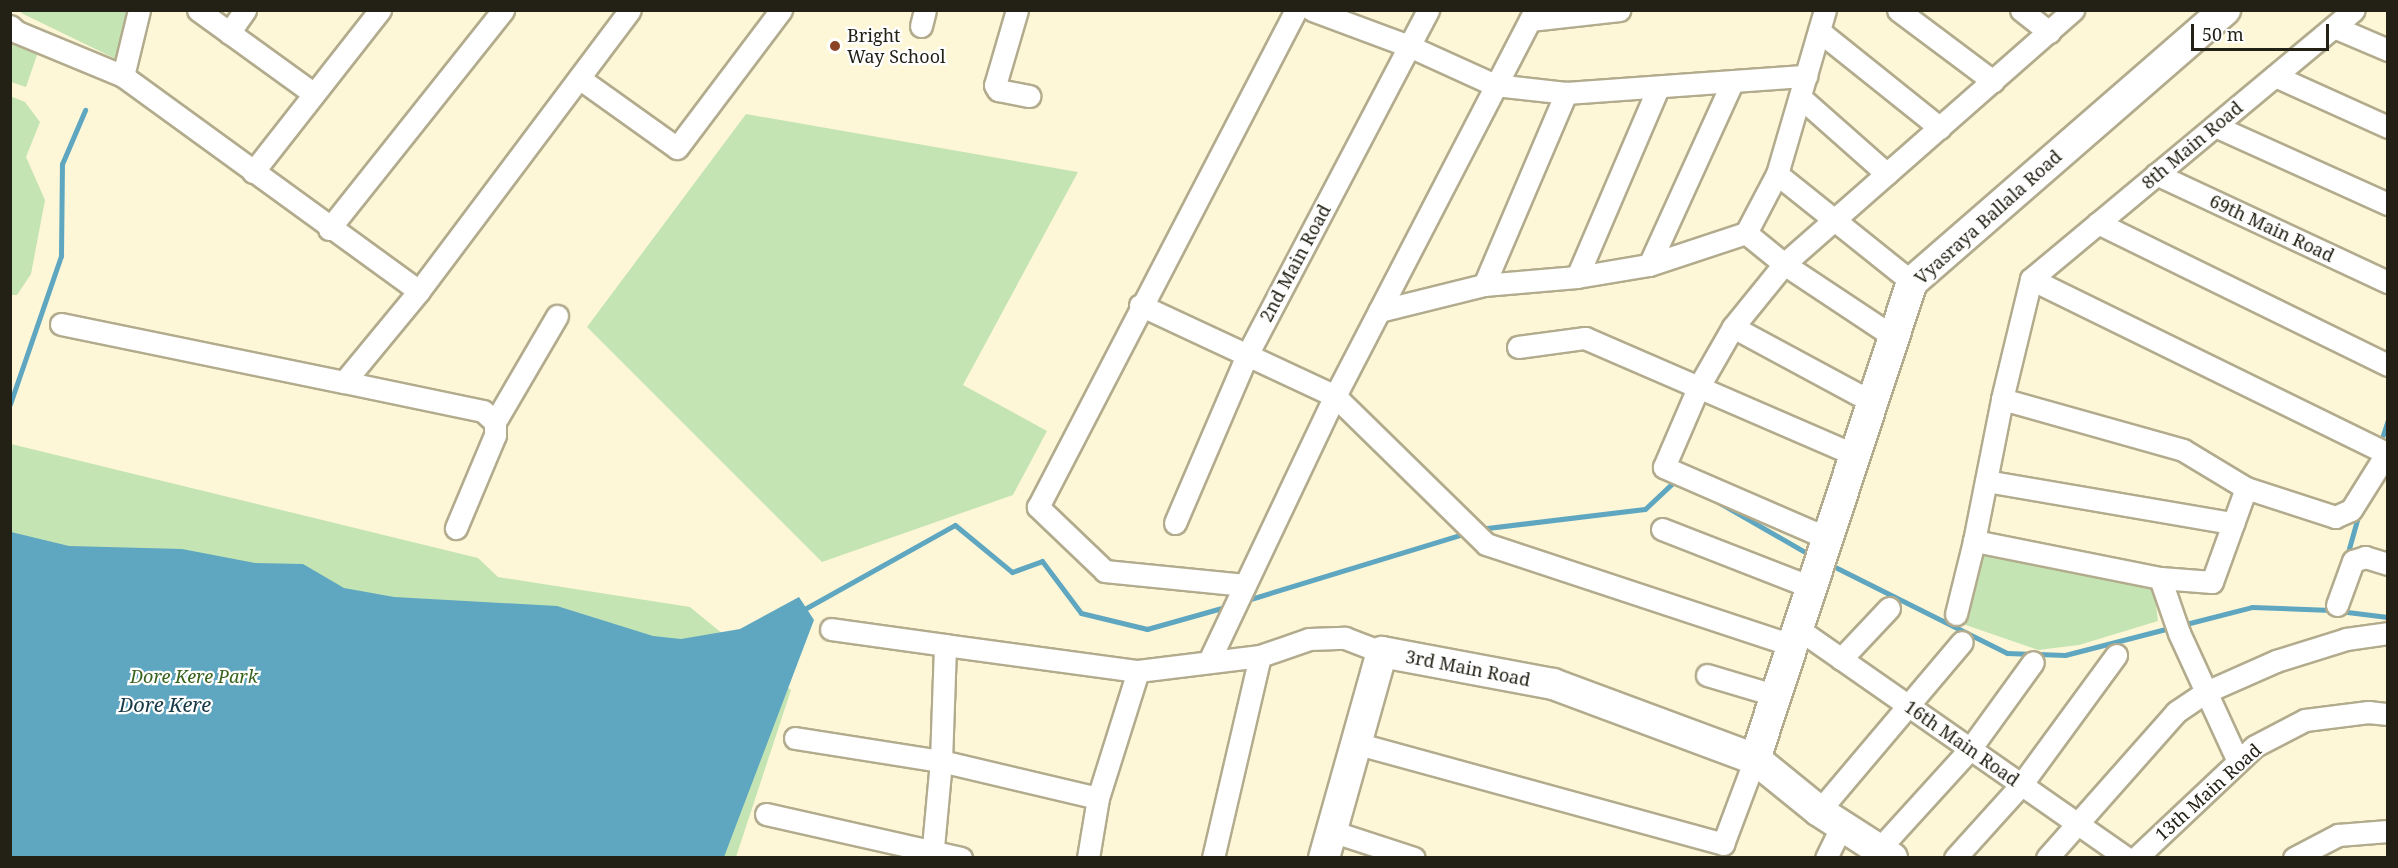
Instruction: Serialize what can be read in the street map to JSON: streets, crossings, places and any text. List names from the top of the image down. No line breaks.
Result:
{"streets":{"street":["8th Main Road","Vyasraya Ballala Road","69th Main Road","2nd Main Road","3rd Main Road","16th Main Road","13th Main Road"]},"crossings":[["8th Main Road","69th Main Road"],["Vyasraya Ballala Road","3rd Main Road"],["Vyasraya Ballala Road","16th Main Road"]],"water":["Dore Kere"],"parks":["Dore Kere Park"],"places":["Bright Way School"],"scale_bar":"50 m"}
